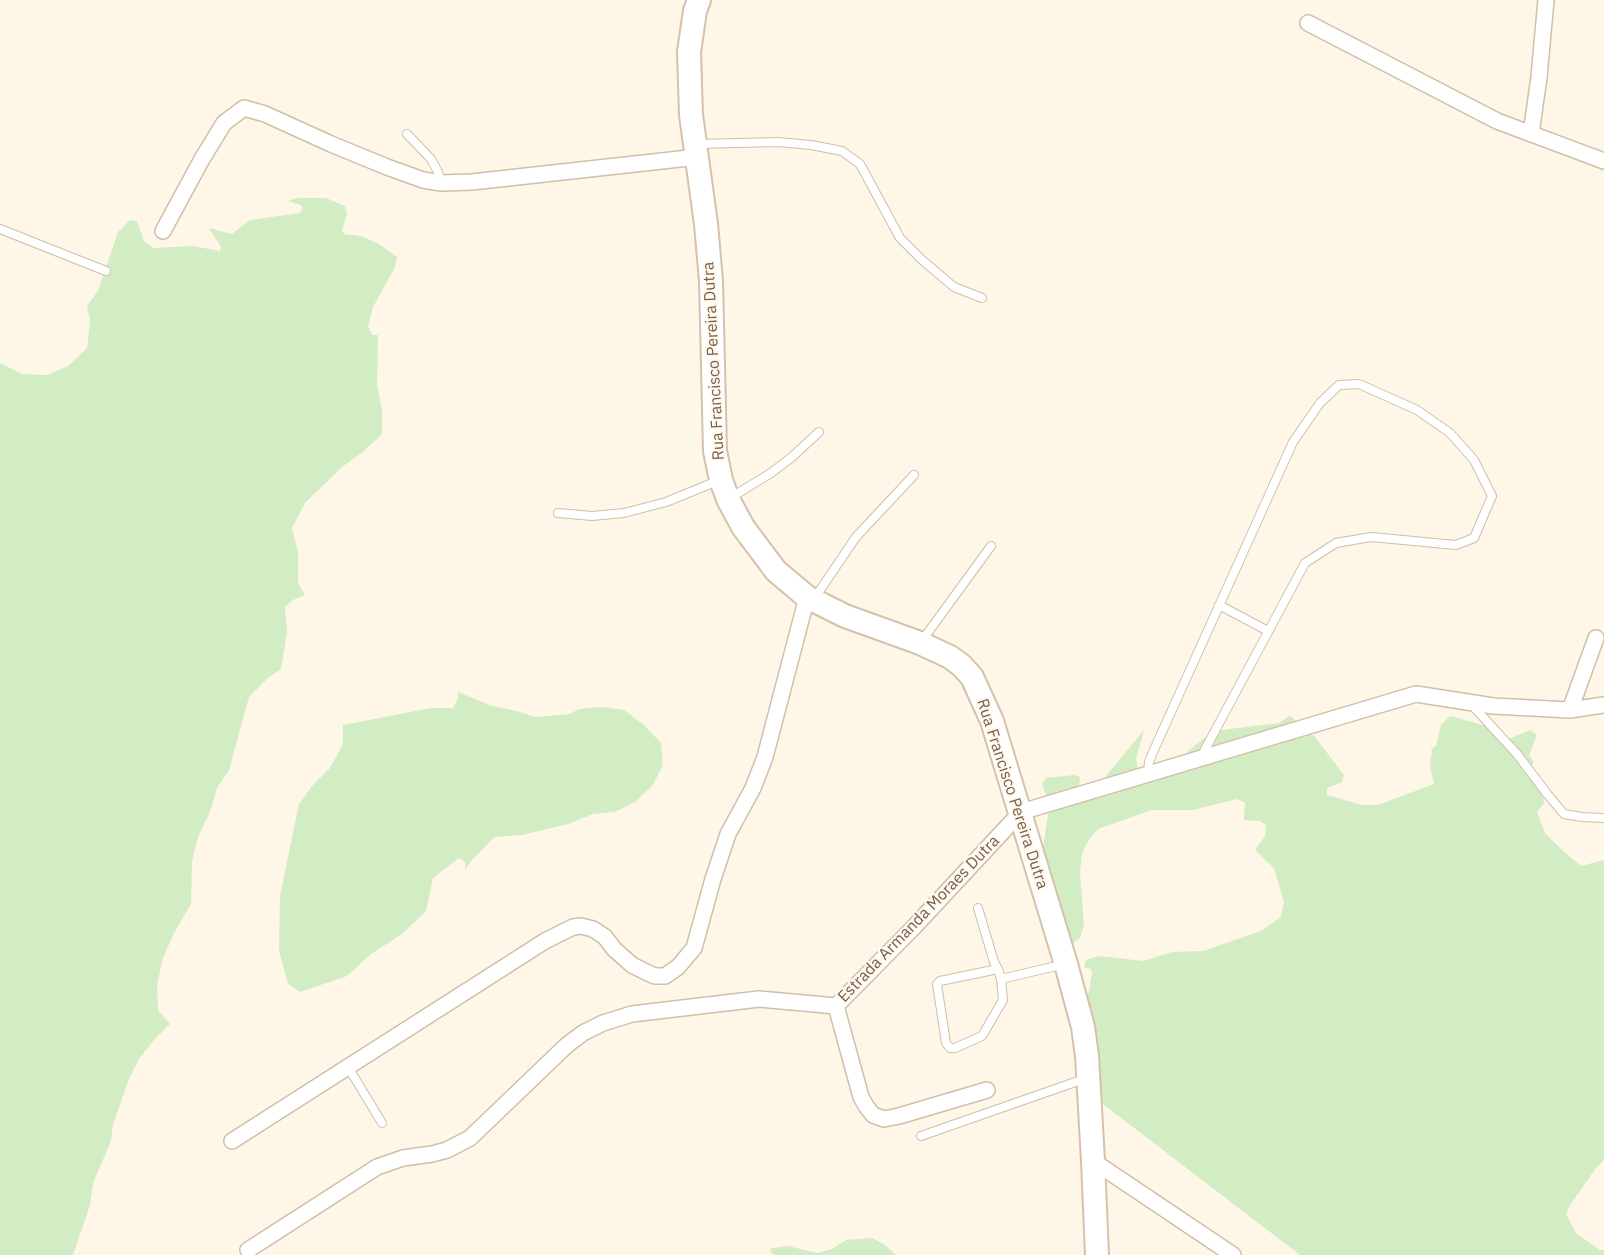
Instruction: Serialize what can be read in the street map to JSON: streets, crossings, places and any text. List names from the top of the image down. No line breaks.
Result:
{"streets":{"main road":["Rua Francisco Pereira Dutra"],"street":["Estrada Armanda Moraes Dutra"]},"crossings":[["Rua Francisco Pereira Dutra","Estrada Armanda Moraes Dutra"]]}
